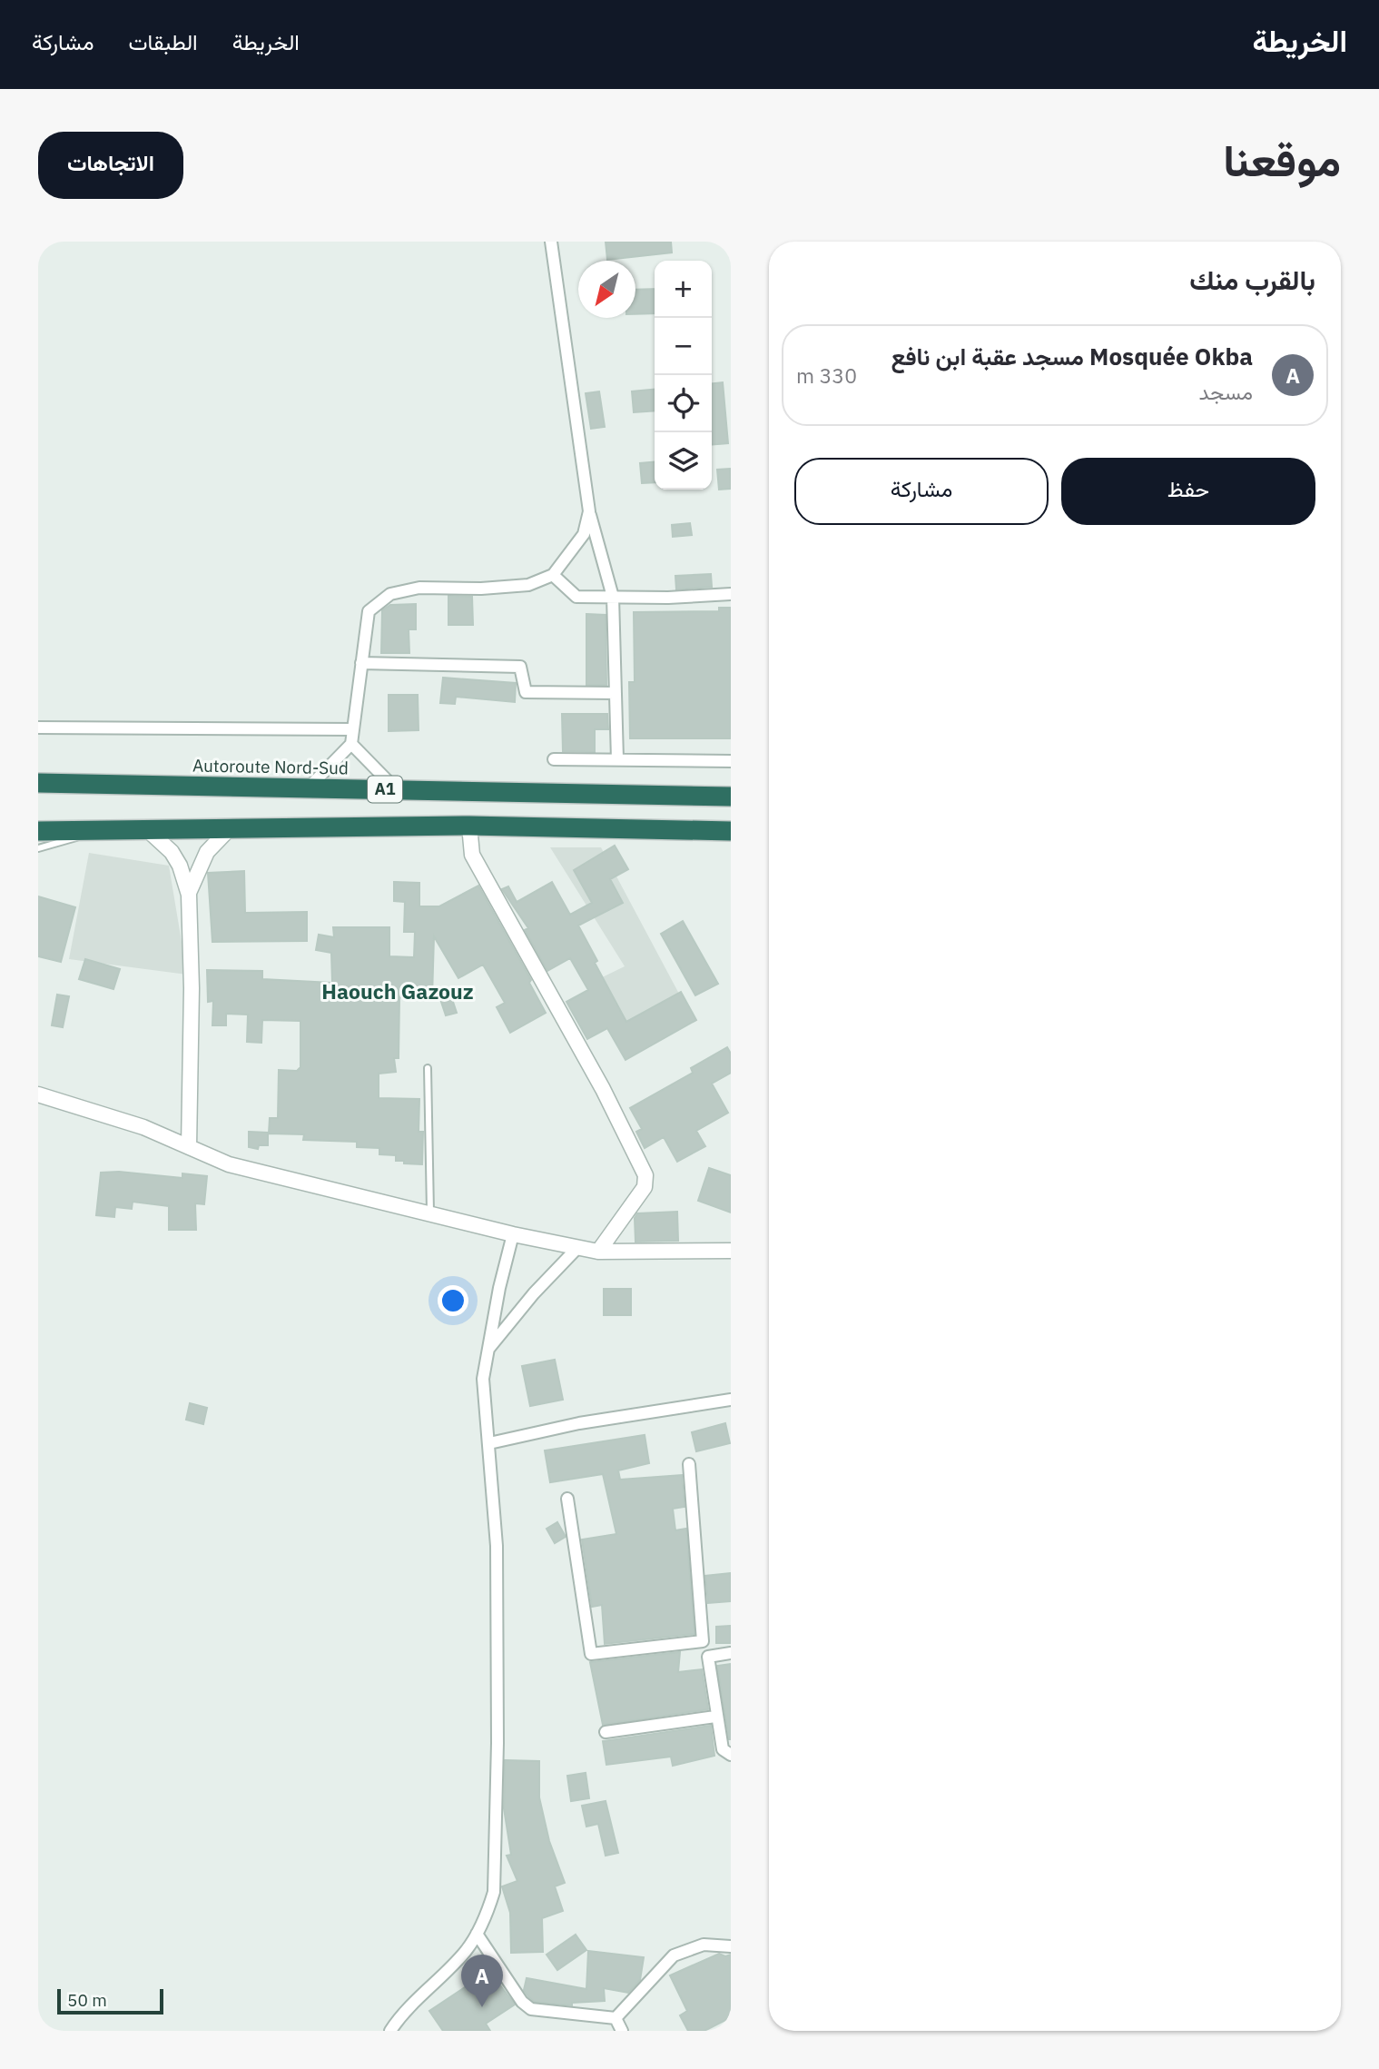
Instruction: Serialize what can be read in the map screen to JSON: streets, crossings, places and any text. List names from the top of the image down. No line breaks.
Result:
{"streets":{"highway":["Autoroute Nord-Sud","A1"]},"districts":["Haouch Gazouz"],"scale_bar":"50 m","north":"bottom left","page":{"header":"الخريطة","nav":["الخريطة","الطبقات","مشاركة"],"title":"موقعنا","buttons":["الاتجاهات",["حفظ","مشاركة"]],"heading":"بالقرب منك","map_buttons":["+","−"],"list":[{"mark":"A","name":"Mosquée Okba مسجد عقبة ابن نافع","note":"مسجد","value":"330 m"}],"pins":"A","scale":"50 m"}}
